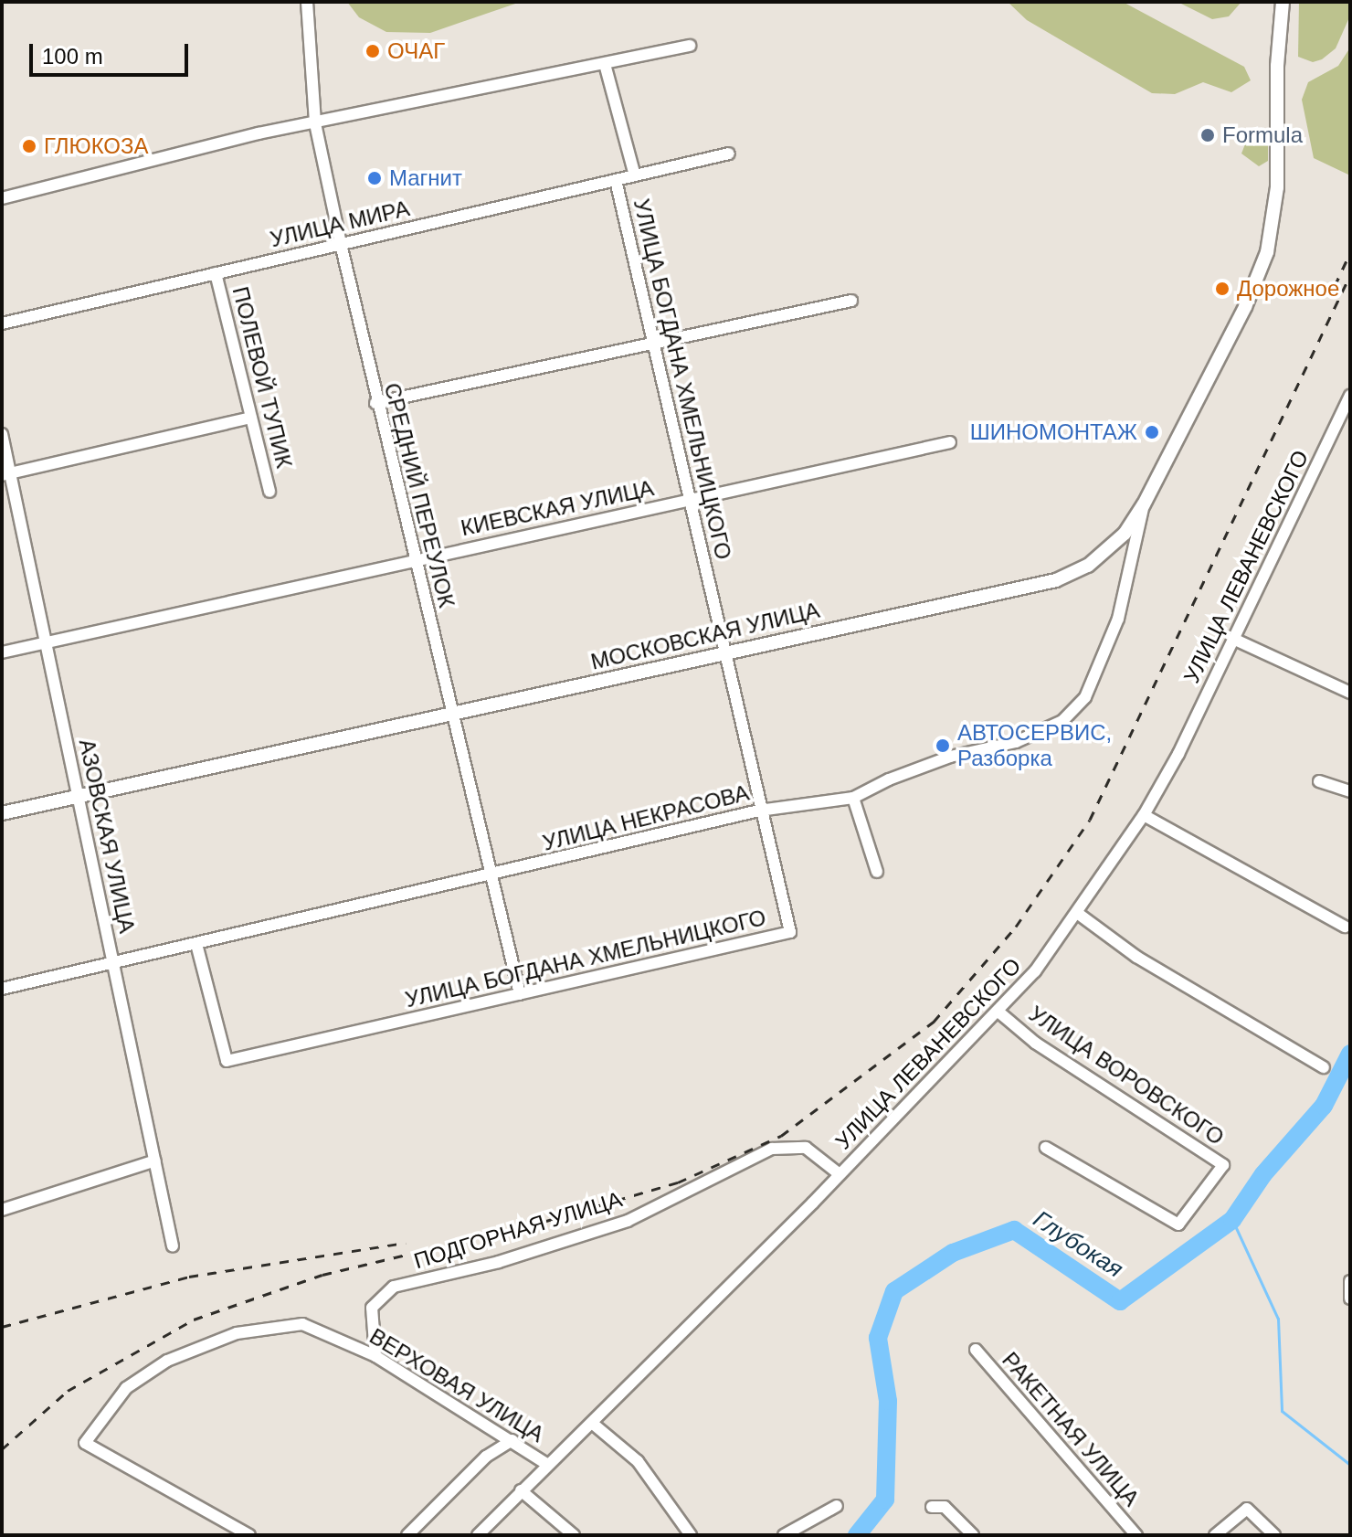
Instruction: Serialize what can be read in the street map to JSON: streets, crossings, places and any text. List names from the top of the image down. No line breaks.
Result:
{"streets":{"main road":["МОСКОВСКАЯ УЛИЦА"],"street":["УЛИЦА МИРА","ПОЛЕВОЙ ТУПИК","УЛИЦА БОГДАНА ХМЕЛЬНИЦКОГО","СРЕДНИЙ ПЕРЕУЛОК","КИЕВСКАЯ УЛИЦА","УЛИЦА ЛЕВАНЕВСКОГО","УЛИЦА НЕКРАСОВА","АЗОВСКАЯ УЛИЦА","УЛИЦА ВОРОВСКОГО","ПОДГОРНАЯ УЛИЦА","ВЕРХОВАЯ УЛИЦА","РАКЕТНАЯ УЛИЦА"]},"crossings":[["УЛИЦА МИРА","ПОЛЕВОЙ ТУПИК"],["УЛИЦА МИРА","УЛИЦА БОГДАНА ХМЕЛЬНИЦКОГО"],["УЛИЦА МИРА","СРЕДНИЙ ПЕРЕУЛОК"],["УЛИЦА БОГДАНА ХМЕЛЬНИЦКОГО","СРЕДНИЙ ПЕРЕУЛОК"],["УЛИЦА БОГДАНА ХМЕЛЬНИЦКОГО","КИЕВСКАЯ УЛИЦА"],["УЛИЦА БОГДАНА ХМЕЛЬНИЦКОГО","МОСКОВСКАЯ УЛИЦА"],["УЛИЦА БОГДАНА ХМЕЛЬНИЦКОГО","УЛИЦА НЕКРАСОВА"],["СРЕДНИЙ ПЕРЕУЛОК","КИЕВСКАЯ УЛИЦА"],["СРЕДНИЙ ПЕРЕУЛОК","МОСКОВСКАЯ УЛИЦА"],["СРЕДНИЙ ПЕРЕУЛОК","УЛИЦА НЕКРАСОВА"],["КИЕВСКАЯ УЛИЦА","АЗОВСКАЯ УЛИЦА"],["УЛИЦА ЛЕВАНЕВСКОГО","УЛИЦА ВОРОВСКОГО"],["УЛИЦА ЛЕВАНЕВСКОГО","ПОДГОРНАЯ УЛИЦА"],["УЛИЦА ЛЕВАНЕВСКОГО","ВЕРХОВАЯ УЛИЦА"],["МОСКОВСКАЯ УЛИЦА","УЛИЦА НЕКРАСОВА"],["МОСКОВСКАЯ УЛИЦА","АЗОВСКАЯ УЛИЦА"],["УЛИЦА НЕКРАСОВА","АЗОВСКАЯ УЛИЦА"],["ПОДГОРНАЯ УЛИЦА","ВЕРХОВАЯ УЛИЦА"]],"water":["Глубокая"],"places":["ОЧАГ","Formula","ГЛЮКОЗА","Магнит","Дорожное","ШИНОМОНТАЖ","АВТОСЕРВИС, Разборка"],"scale_bar":"100 m"}
